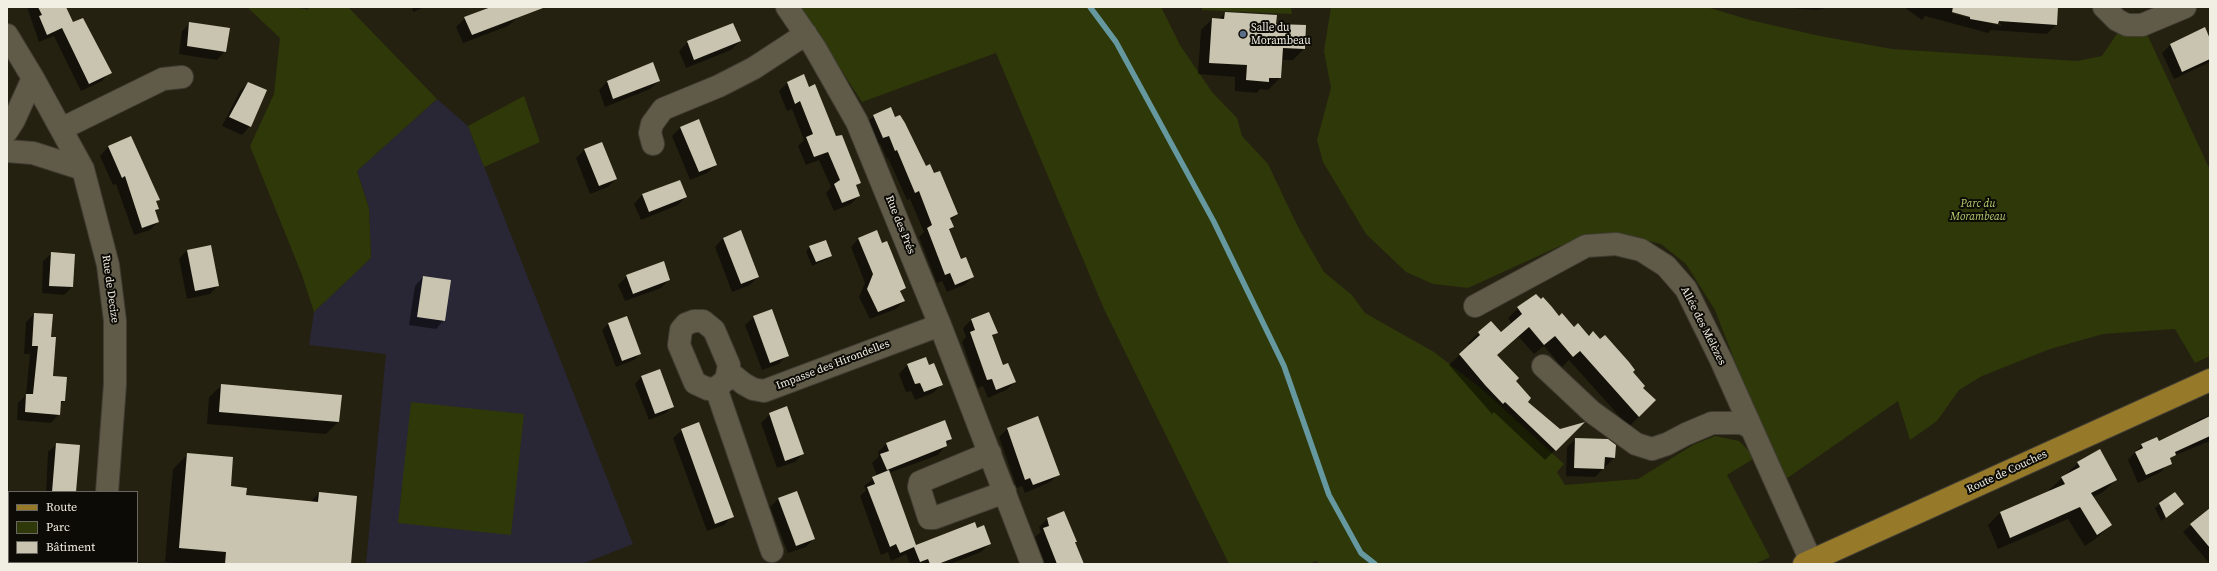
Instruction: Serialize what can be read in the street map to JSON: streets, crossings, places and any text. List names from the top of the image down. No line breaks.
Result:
{"streets":{"main road":["Route de Couches"],"street":["Rue des Prés","Rue de Decize","Allée des Mélèzes","Impasse des Hirondelles"]},"crossings":[["Rue des Prés","Impasse des Hirondelles"],["Allée des Mélèzes","Route de Couches"]],"parks":["Parc du Morambeau"],"places":["Salle du Morambeau"],"legend":["Route","Parc","Bâtiment"]}
